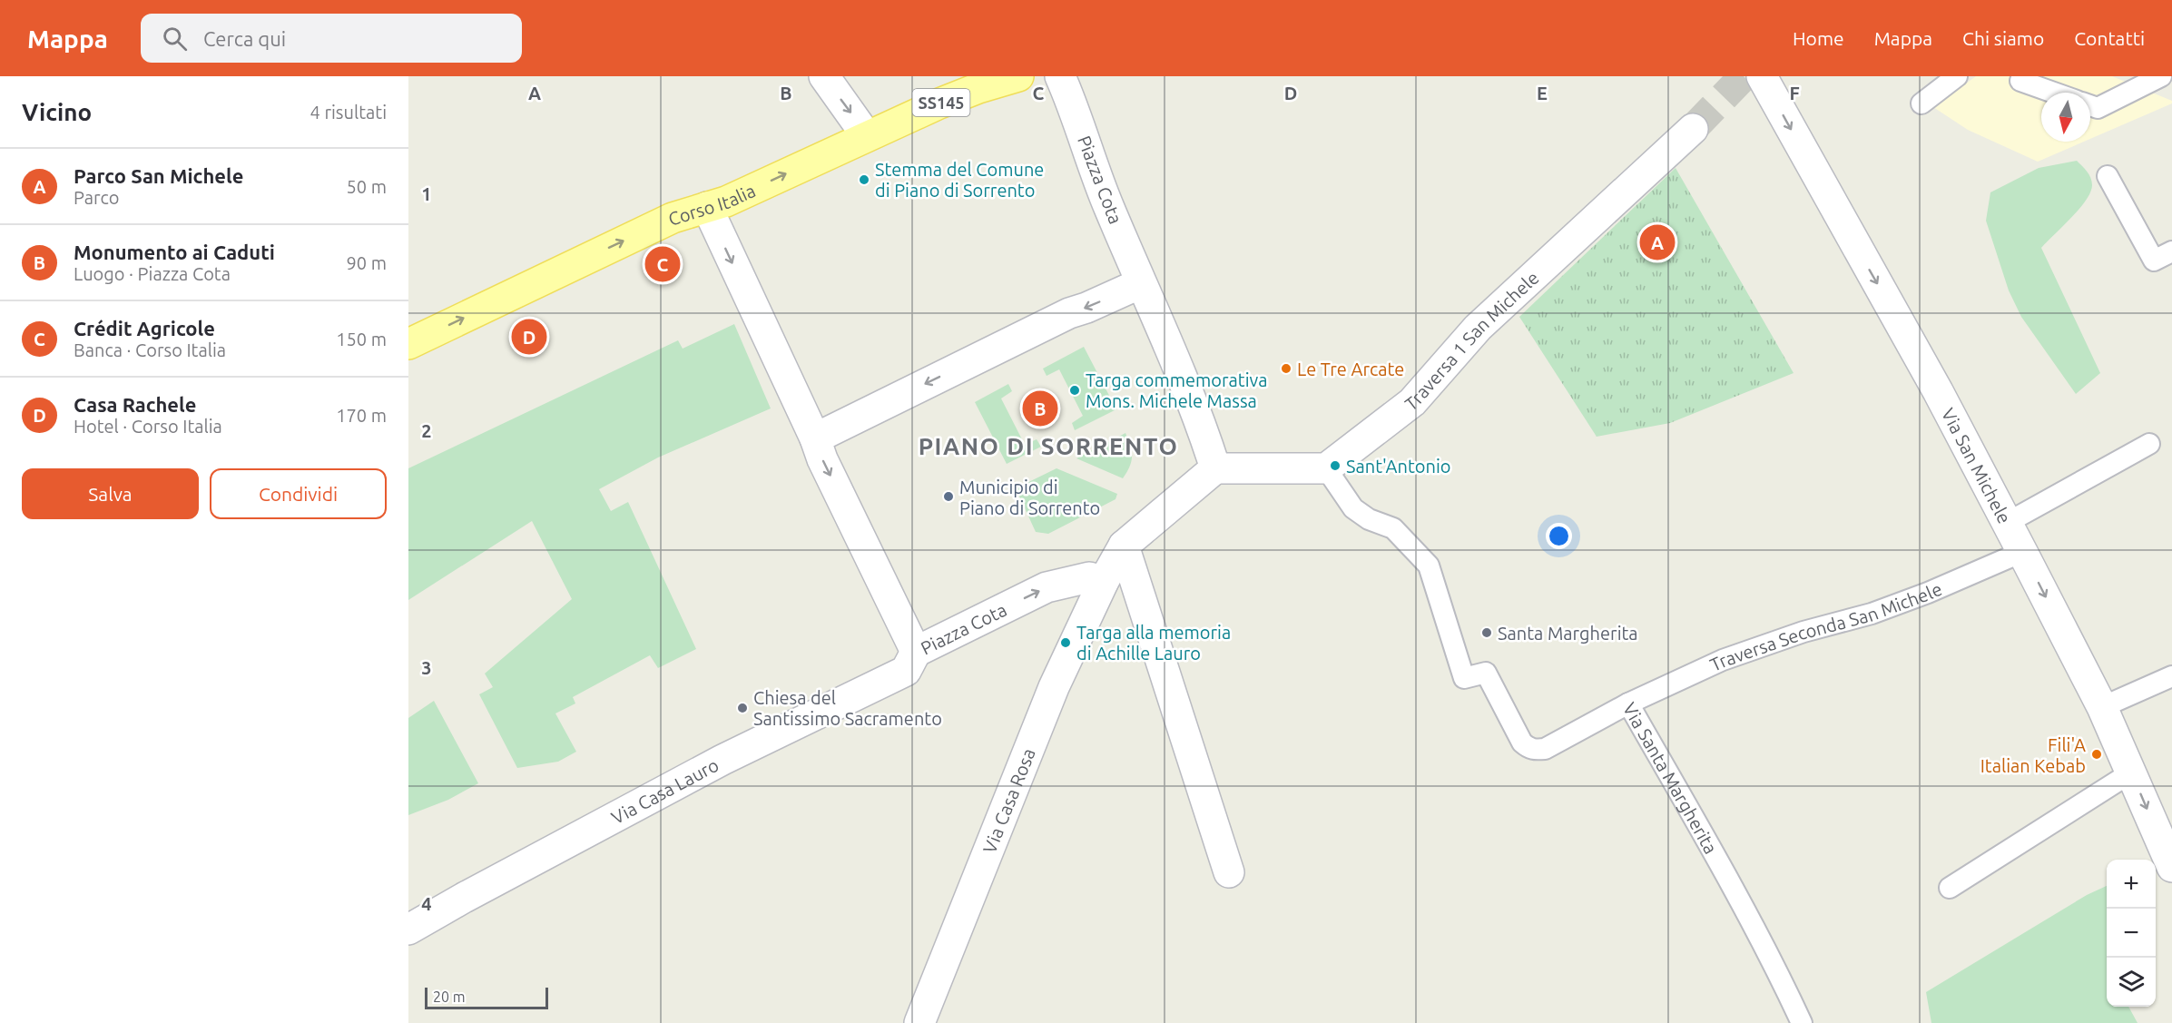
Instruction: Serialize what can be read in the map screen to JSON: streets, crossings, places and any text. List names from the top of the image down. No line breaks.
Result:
{"streets":{"main road":["SS145","Corso Italia"],"street":["Piazza Cota","Traversa 1 San Michele","Via San Michele","Via Casa Lauro","Via Casa Rosa"],"lane":["Traversa Seconda San Michele","Via Santa Margherita"]},"crossings":[["Piazza Cota","Corso Italia"],["Piazza Cota","Via Casa Lauro"],["Piazza Cota","Via Casa Rosa"],["Traversa 1 San Michele","Via Santa Margherita"],["Via San Michele","Traversa Seconda San Michele"],["Traversa Seconda San Michele","Via Santa Margherita"]],"one_way":["Corso Italia","Via San Michele"],"districts":["PIANO DI SORRENTO"],"places":["Stemma del Comune di Piano di Sorrento","Le Tre Arcate","Targa commemorativa Mons. Michele Massa","Sant'Antonio","Municipio di Piano di Sorrento","Santa Margherita","Targa alla memoria di Achille Lauro","Chiesa del Santissimo Sacramento","Fili'A Italian Kebab"],"scale_bar":"20 m","north":"bottom","page":{"header":"Mappa","search":"Cerca qui","nav":["Home","Mappa","Chi siamo","Contatti"],"heading":["Vicino","4 risultati"],"list":[{"mark":"A","name":"Parco San Michele","note":"Parco","value":"50 m"},{"mark":"B","name":"Monumento ai Caduti","note":"Luogo · Piazza Cota","value":"90 m"},{"mark":"C","name":"Crédit Agricole","note":"Banca · Corso Italia","value":"150 m"},{"mark":"D","name":"Casa Rachele","note":"Hotel · Corso Italia","value":"170 m"}],"pins":["A","C","D","B"],"buttons":["Salva","Condividi"],"map_buttons":["+","−"],"scale":"20 m"},"grid":{"columns":["A","B","C","D","E","F"],"rows":["1","2","3","4"]}}
